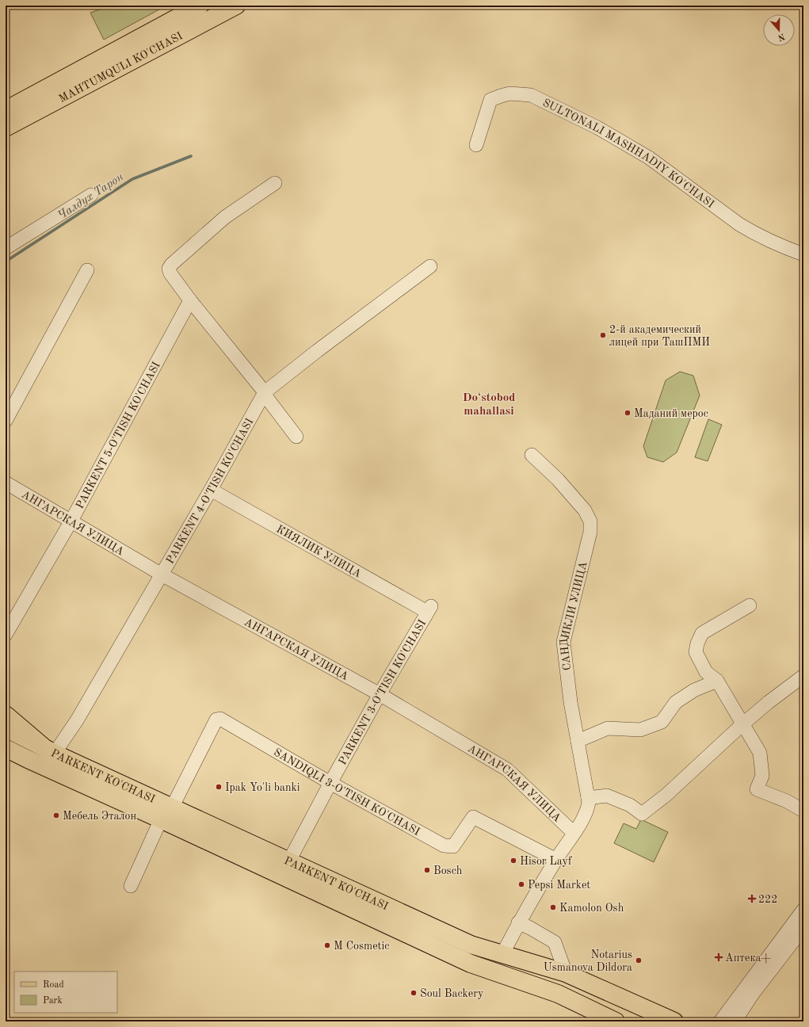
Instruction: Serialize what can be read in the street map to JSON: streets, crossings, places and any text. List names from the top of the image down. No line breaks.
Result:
{"streets":{"main road":["MAHTUMQULI KO'CHASI","PARKENT KO'CHASI"],"street":["SULTONALI MASHHADIY KO'CHASI","PARKENT 5-O'TISH KO'CHASI","PARKENT 4-O'TISH KO'CHASI","АНГАРСКАЯ УЛИЦА","КИЯЛИК УЛИЦА","САНДИКЛИ УЛИЦА","PARKENT 3-O'TISH KO'CHASI","SANDIQLI 3-O'TISH KO'CHASI"]},"crossings":[["PARKENT 5-O'TISH KO'CHASI","АНГАРСКАЯ УЛИЦА"],["PARKENT 4-O'TISH KO'CHASI","АНГАРСКАЯ УЛИЦА"],["PARKENT 4-O'TISH KO'CHASI","КИЯЛИК УЛИЦА"],["PARKENT 4-O'TISH KO'CHASI","PARKENT KO'CHASI"],["АНГАРСКАЯ УЛИЦА","САНДИКЛИ УЛИЦА"],["АНГАРСКАЯ УЛИЦА","PARKENT 3-O'TISH KO'CHASI"],["КИЯЛИК УЛИЦА","PARKENT 3-O'TISH KO'CHASI"],["САНДИКЛИ УЛИЦА","PARKENT KO'CHASI"],["САНДИКЛИ УЛИЦА","SANDIQLI 3-O'TISH KO'CHASI"],["PARKENT 3-O'TISH KO'CHASI","PARKENT KO'CHASI"],["PARKENT 3-O'TISH KO'CHASI","SANDIQLI 3-O'TISH KO'CHASI"],["PARKENT KO'CHASI","SANDIQLI 3-O'TISH KO'CHASI"]],"districts":["Doʻstobod mahallasi"],"water":["Чалдух Тарон"],"places":{"other":["2-й академический лицей при ТашПМИ","Маданий мерос","Ipak Yo'li banki","Мебель Эталон","Hisor Layf","Bosch","Pepsi Market","Kamolon Osh","M Cosmetic","Notarius Usmanova Dildora","Soul Backery"],"health":["222","Аптека+"]},"legend":["Road","Park"],"north":"bottom"}
